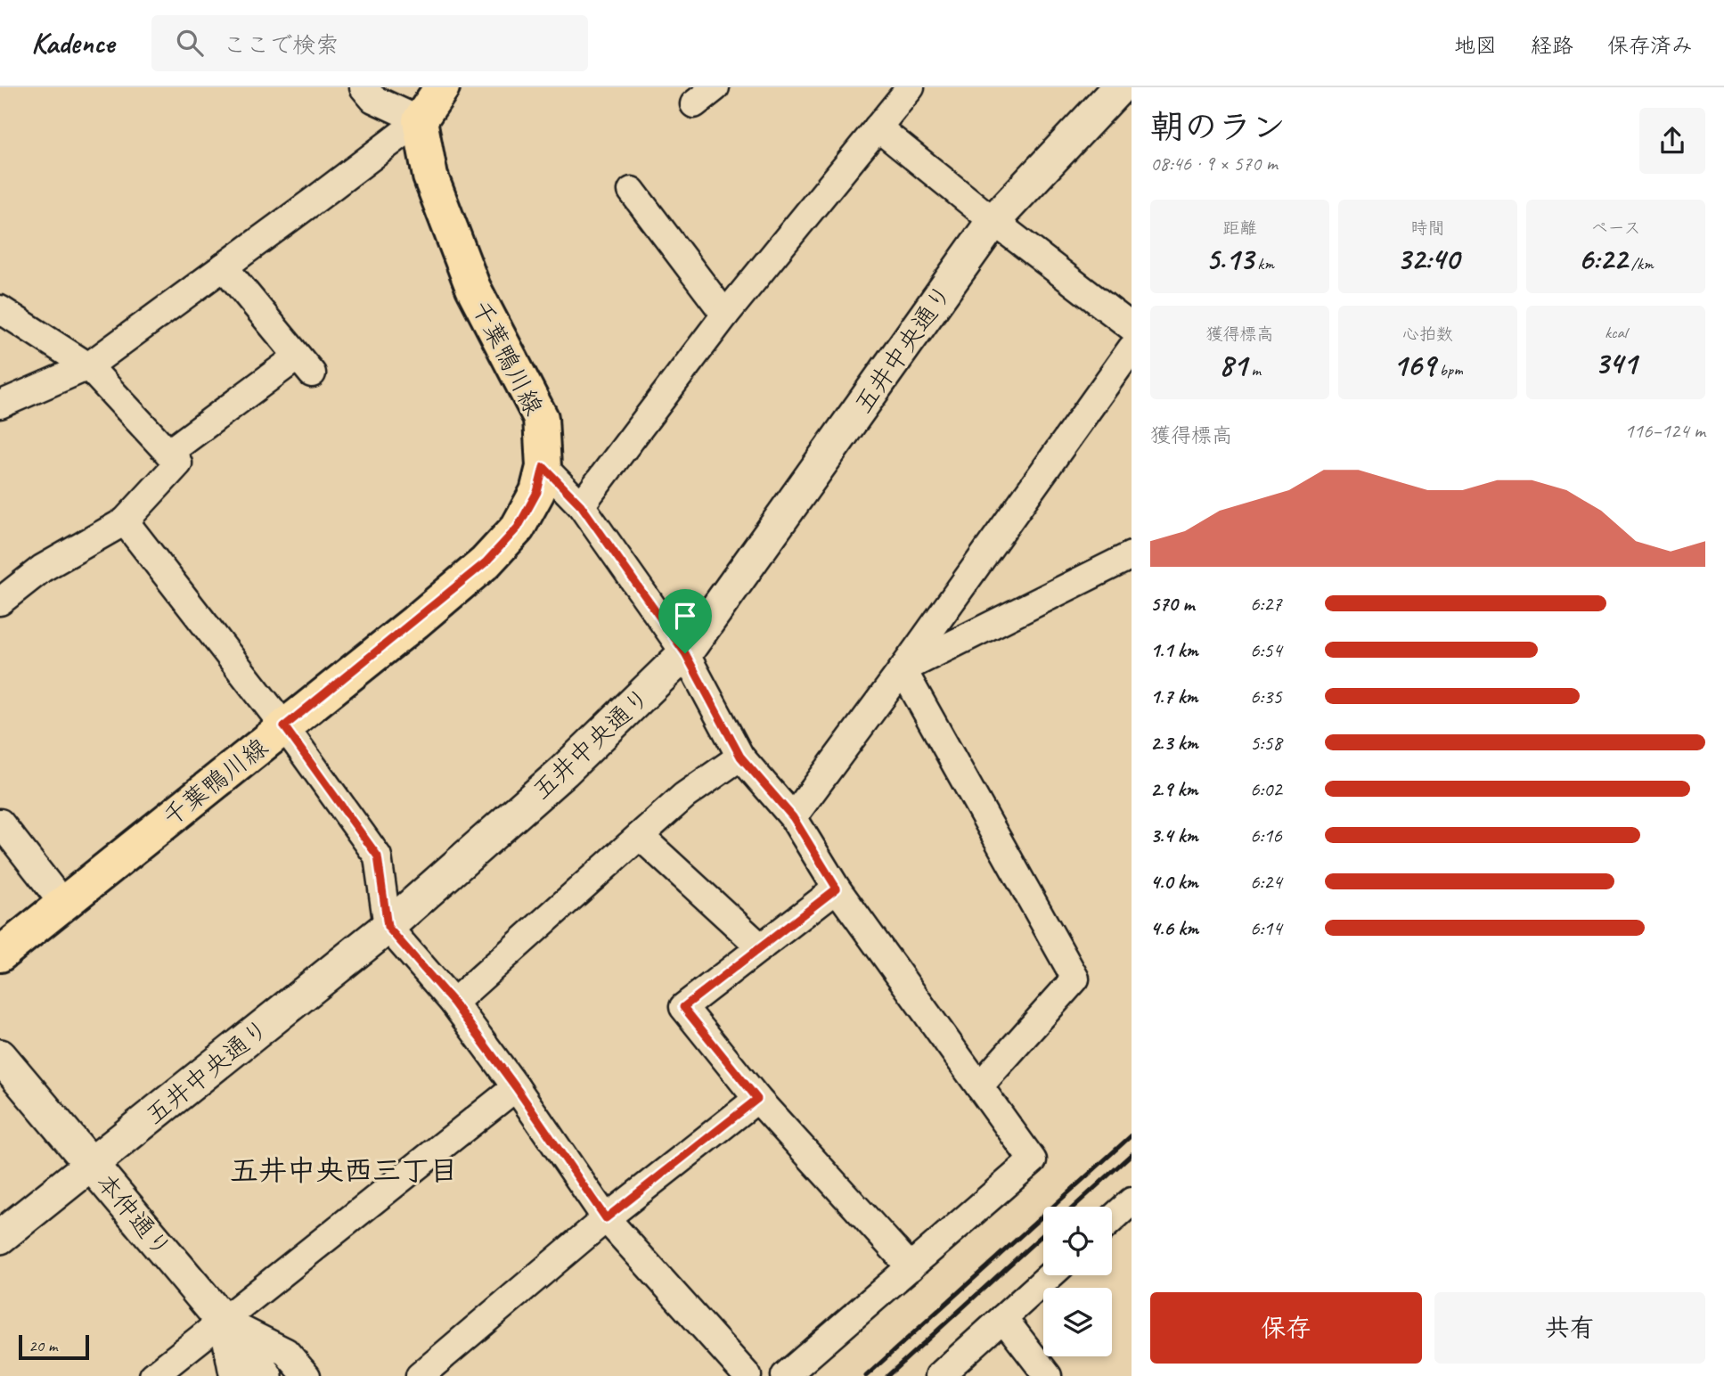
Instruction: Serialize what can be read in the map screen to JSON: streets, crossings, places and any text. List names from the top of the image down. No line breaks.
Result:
{"streets":{"main road":["千葉鴨川線"],"street":["五井中央通り","本仲通り"]},"crossings":[["五井中央通り","本仲通り"]],"districts":["五井中央西三丁目"],"scale_bar":"20 m","page":{"header":"Kadence","search":"ここで検索","nav":["地図","経路","保存済み"],"heading":["朝のラン","08:46 · 9 × 570 m"],"stats":[["距離","5.13 km"],["時間","32:40"],["ペース","6:22 /km"],["獲得標高","81 m"],["心拍数","169 bpm"],["kcal","341"]],"chart":["獲得標高","116–124 m"],"list":[{"name":"570 m","note":"6:27"},{"name":"1.1 km","note":"6:54"},{"name":"1.7 km","note":"6:35"},{"name":"2.3 km","note":"5:58"},{"name":"2.9 km","note":"6:02"},{"name":"3.4 km","note":"6:16"},{"name":"4.0 km","note":"6:24"},{"name":"4.6 km","note":"6:14"}],"buttons":["保存","共有"],"scale":"20 m"}}
